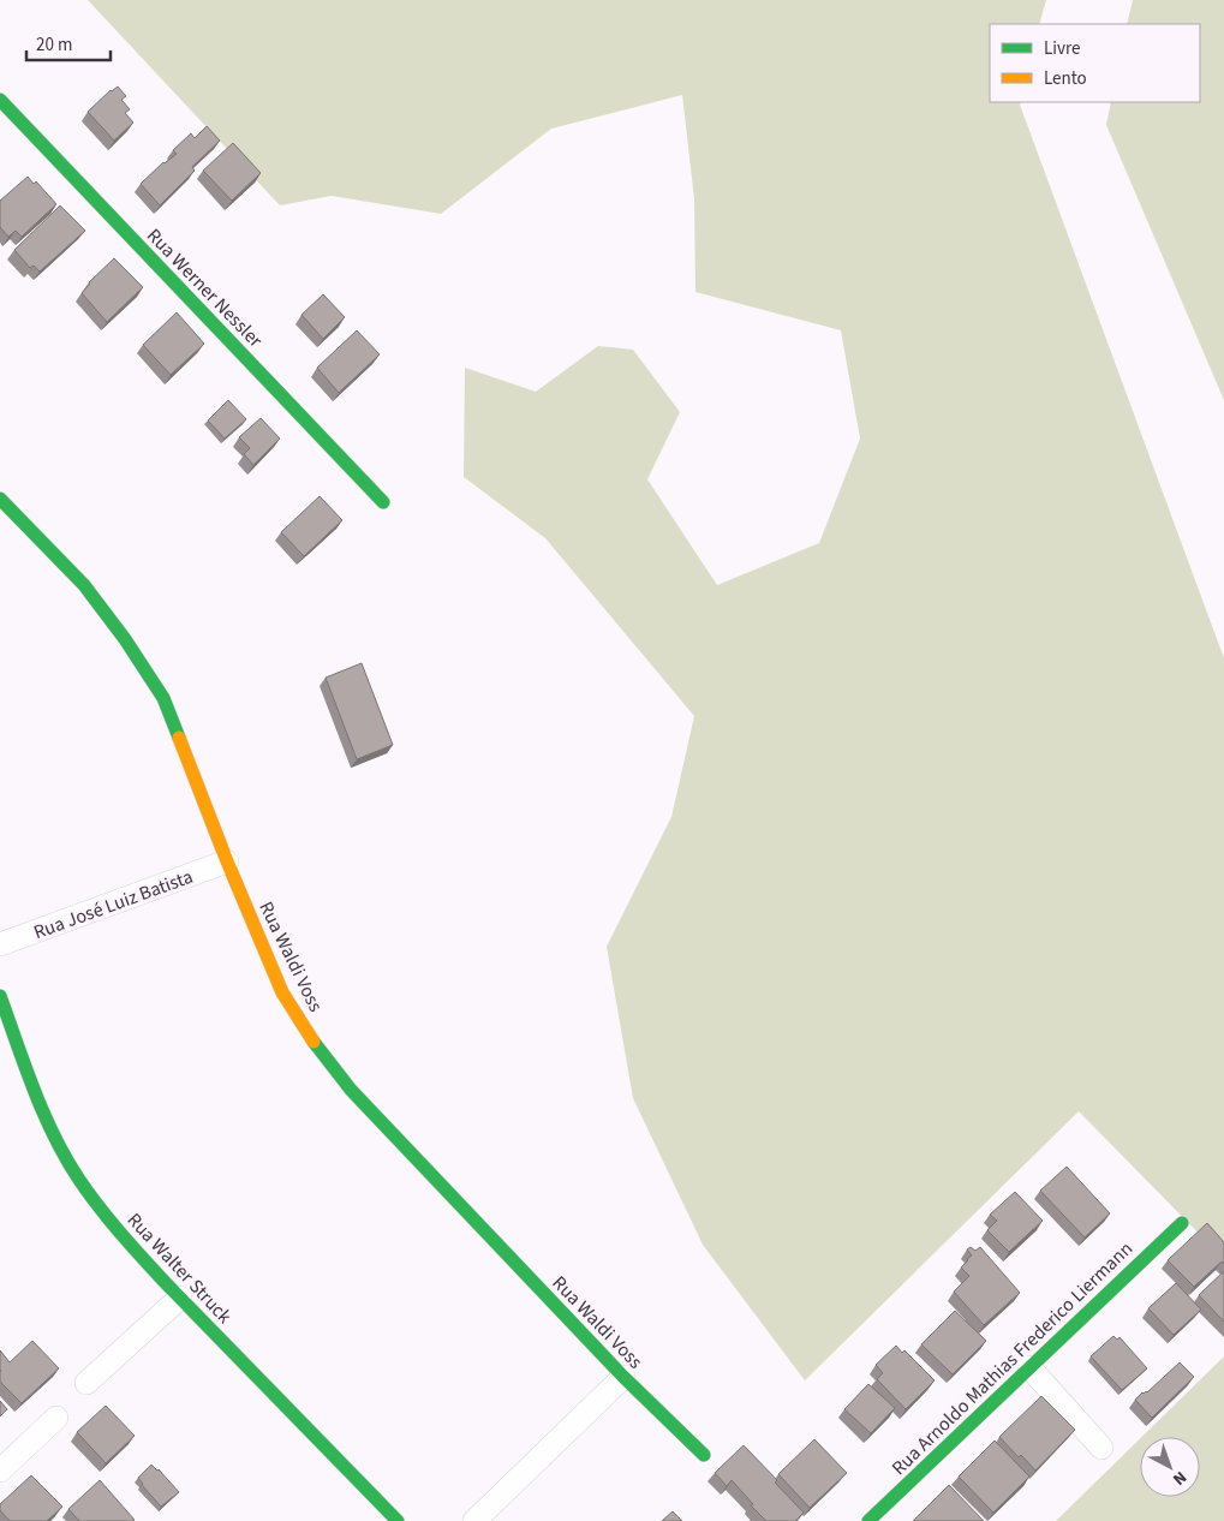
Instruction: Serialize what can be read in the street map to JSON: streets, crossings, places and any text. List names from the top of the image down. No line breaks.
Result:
{"streets":{"street":["Rua Werner Nessler","Rua José Luiz Batista","Rua Waldi Voss","Rua Walter Struck","Rua Arnoldo Mathias Frederico Liermann"]},"crossings":[["Rua José Luiz Batista","Rua Waldi Voss"]],"legend":["Livre","Lento"],"scale_bar":"20 m","north":"bottom right"}
